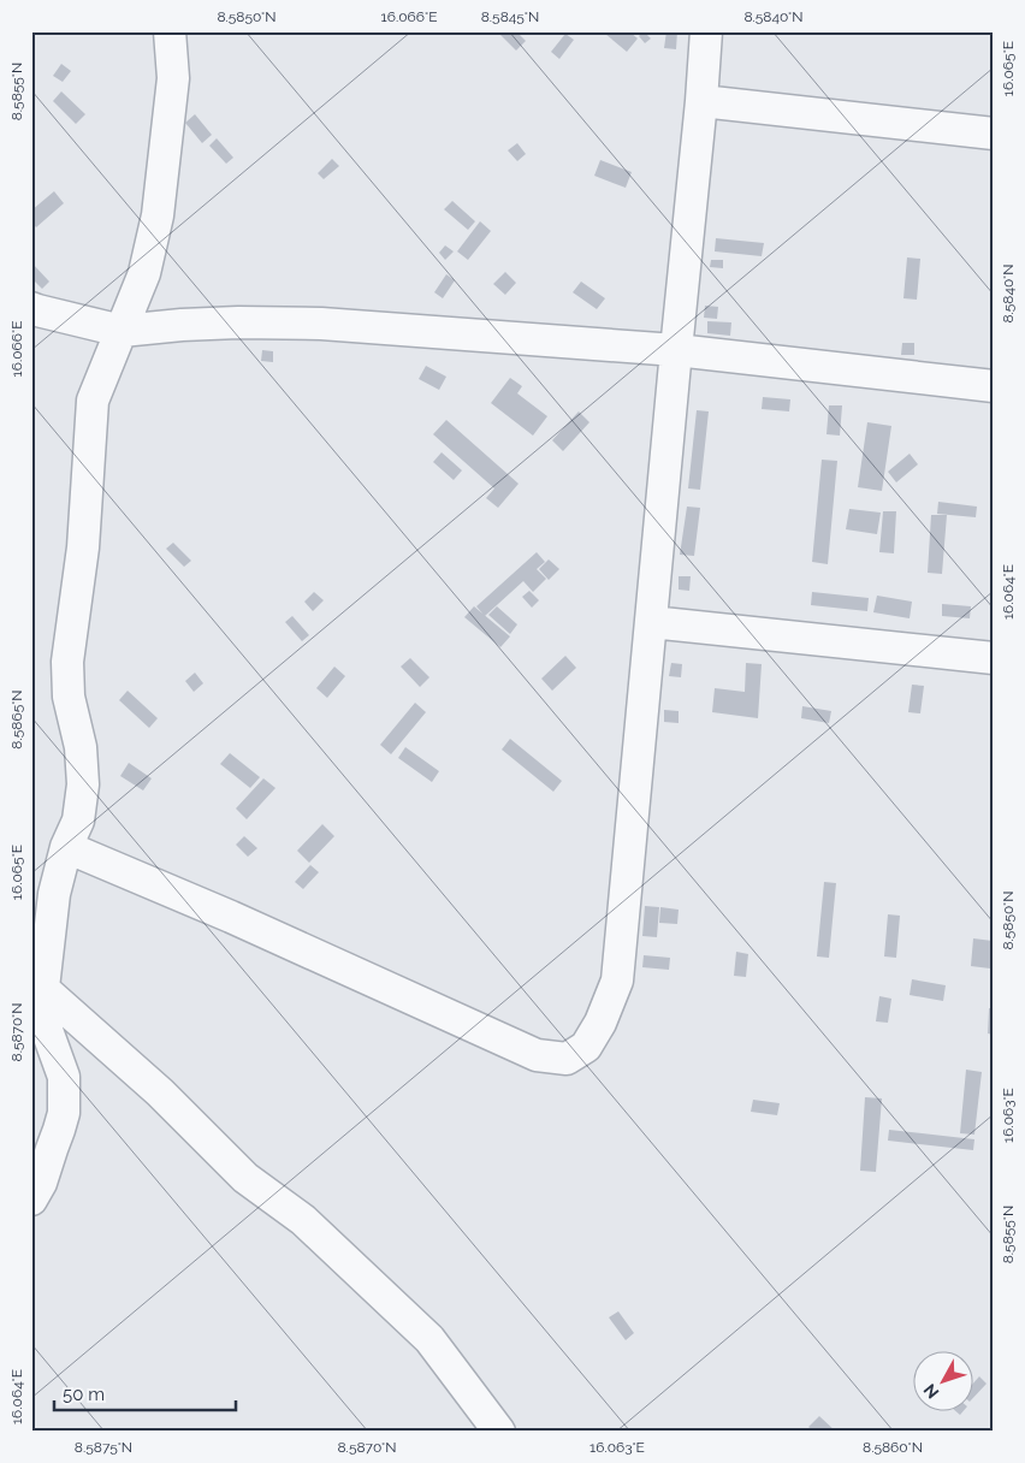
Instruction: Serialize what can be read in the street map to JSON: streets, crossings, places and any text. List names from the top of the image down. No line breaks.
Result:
{"scale_bar":"50 m","north":"bottom left","coordinates":["8.5850°N","16.066°E","8.5845°N","8.5840°N","16.065°E","8.5855°N","16.064°E","8.5865°N","8.5870°N","16.063°E","8.5875°N","8.5860°N"]}
